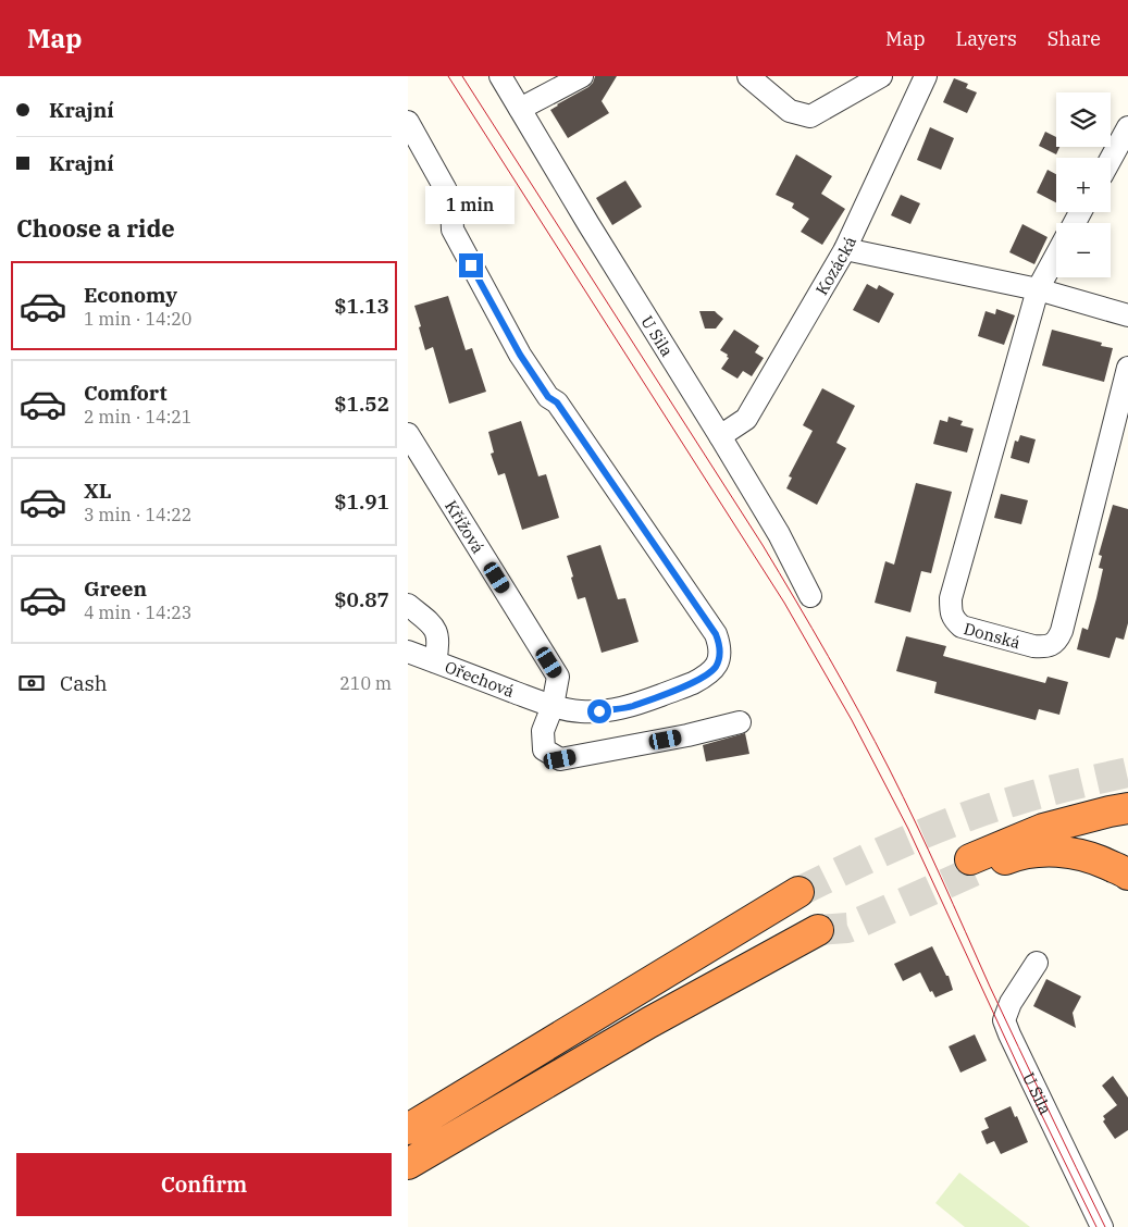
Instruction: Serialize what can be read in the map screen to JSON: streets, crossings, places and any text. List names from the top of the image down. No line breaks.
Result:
{"streets":{"street":["Kozácká","U Sila","Křížová","Donská","Ořechová"]},"crossings":[["Kozácká","U Sila"],["Křížová","Ořechová"]],"page":{"header":"Map","nav":["Map","Layers","Share"],"banner":["Krajní","Krajní"],"map_buttons":["+","−"],"bubble":"1 min","heading":"Choose a ride","list":[{"name":"Economy","note":"1 min · 14:20","value":"$1.13"},{"name":"Comfort","note":"2 min · 14:21","value":"$1.52"},{"name":"XL","note":"3 min · 14:22","value":"$1.91"},{"name":"Green","note":"4 min · 14:23","value":"$0.87"}],"pay":["Cash","210 m"],"buttons":"Confirm"}}
